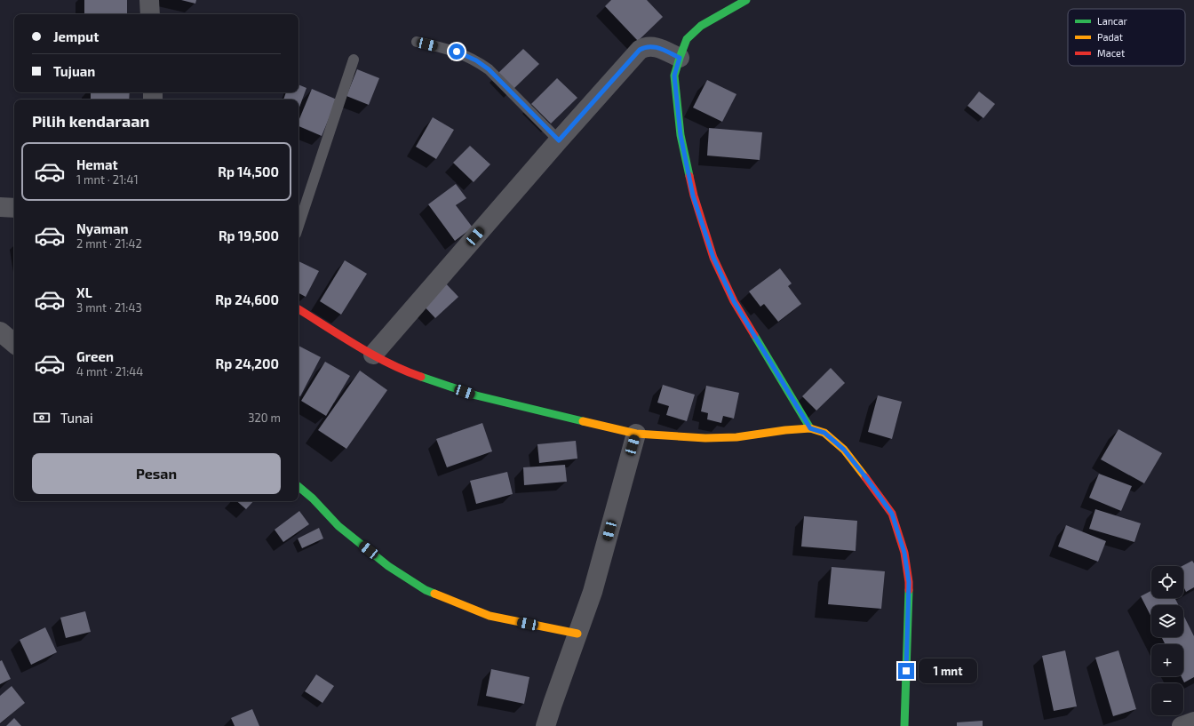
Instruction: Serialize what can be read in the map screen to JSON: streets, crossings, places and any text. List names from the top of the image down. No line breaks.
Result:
{"legend":["Lancar","Padat","Macet"],"page":{"banner":["Jemput","Tujuan"],"heading":"Pilih kendaraan","list":[{"name":"Hemat","note":"1 mnt · 21:41","value":"Rp 14,500"},{"name":"Nyaman","note":"2 mnt · 21:42","value":"Rp 19,500"},{"name":"XL","note":"3 mnt · 21:43","value":"Rp 24,600"},{"name":"Green","note":"4 mnt · 21:44","value":"Rp 24,200"}],"pay":["Tunai","320 m"],"buttons":"Pesan","map_buttons":["+","−"],"bubble":"1 mnt"}}
